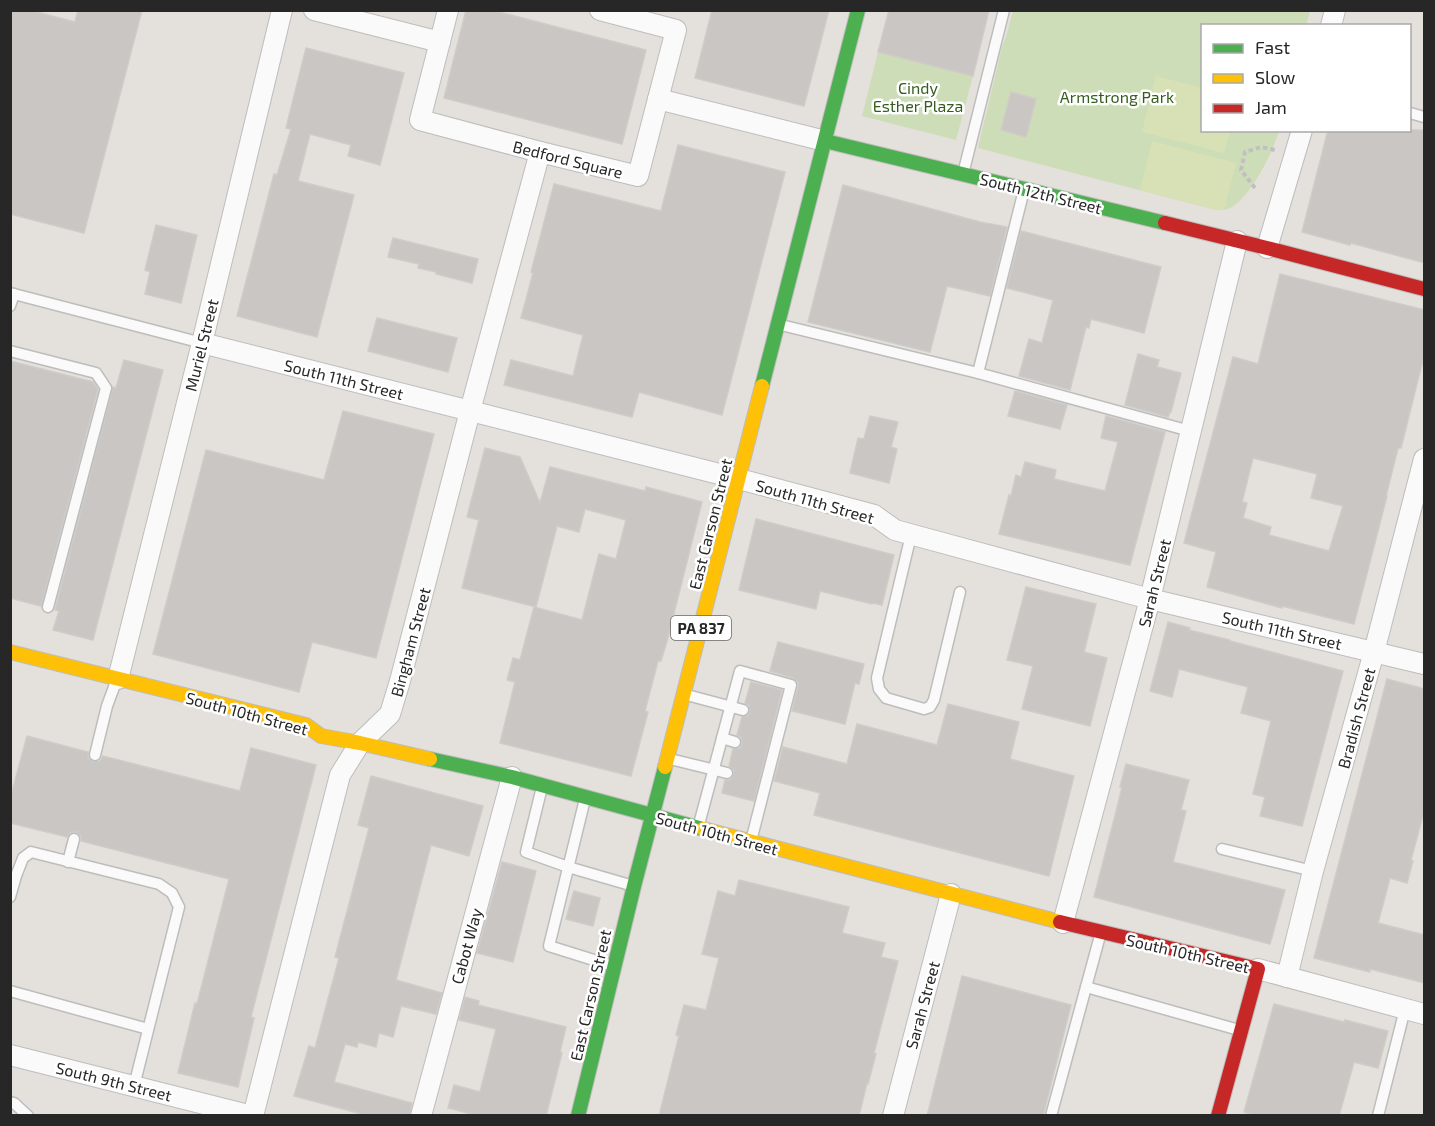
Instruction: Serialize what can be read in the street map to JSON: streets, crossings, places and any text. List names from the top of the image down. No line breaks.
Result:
{"streets":{"main road":["South 12th Street","East Carson Street","PA 837","South 10th Street"],"street":["Bedford Square","Muriel Street","South 11th Street","Sarah Street","Bingham Street","Bradish Street","Cabot Way","South 9th Street"]},"crossings":[["Bedford Square","South 12th Street"],["Bedford Square","Bingham Street"],["South 12th Street","East Carson Street"],["South 12th Street","Sarah Street"],["Muriel Street","South 11th Street"],["Muriel Street","South 10th Street"],["South 11th Street","East Carson Street"],["South 11th Street","Sarah Street"],["South 11th Street","Bingham Street"],["South 11th Street","Bradish Street"],["East Carson Street","South 10th Street"],["Sarah Street","South 10th Street"],["Bingham Street","South 10th Street"],["Bingham Street","South 9th Street"],["South 10th Street","Bradish Street"],["South 10th Street","Cabot Way"]],"parks":["Cindy Esther Plaza","Armstrong Park"],"legend":["Fast","Slow","Jam"]}
